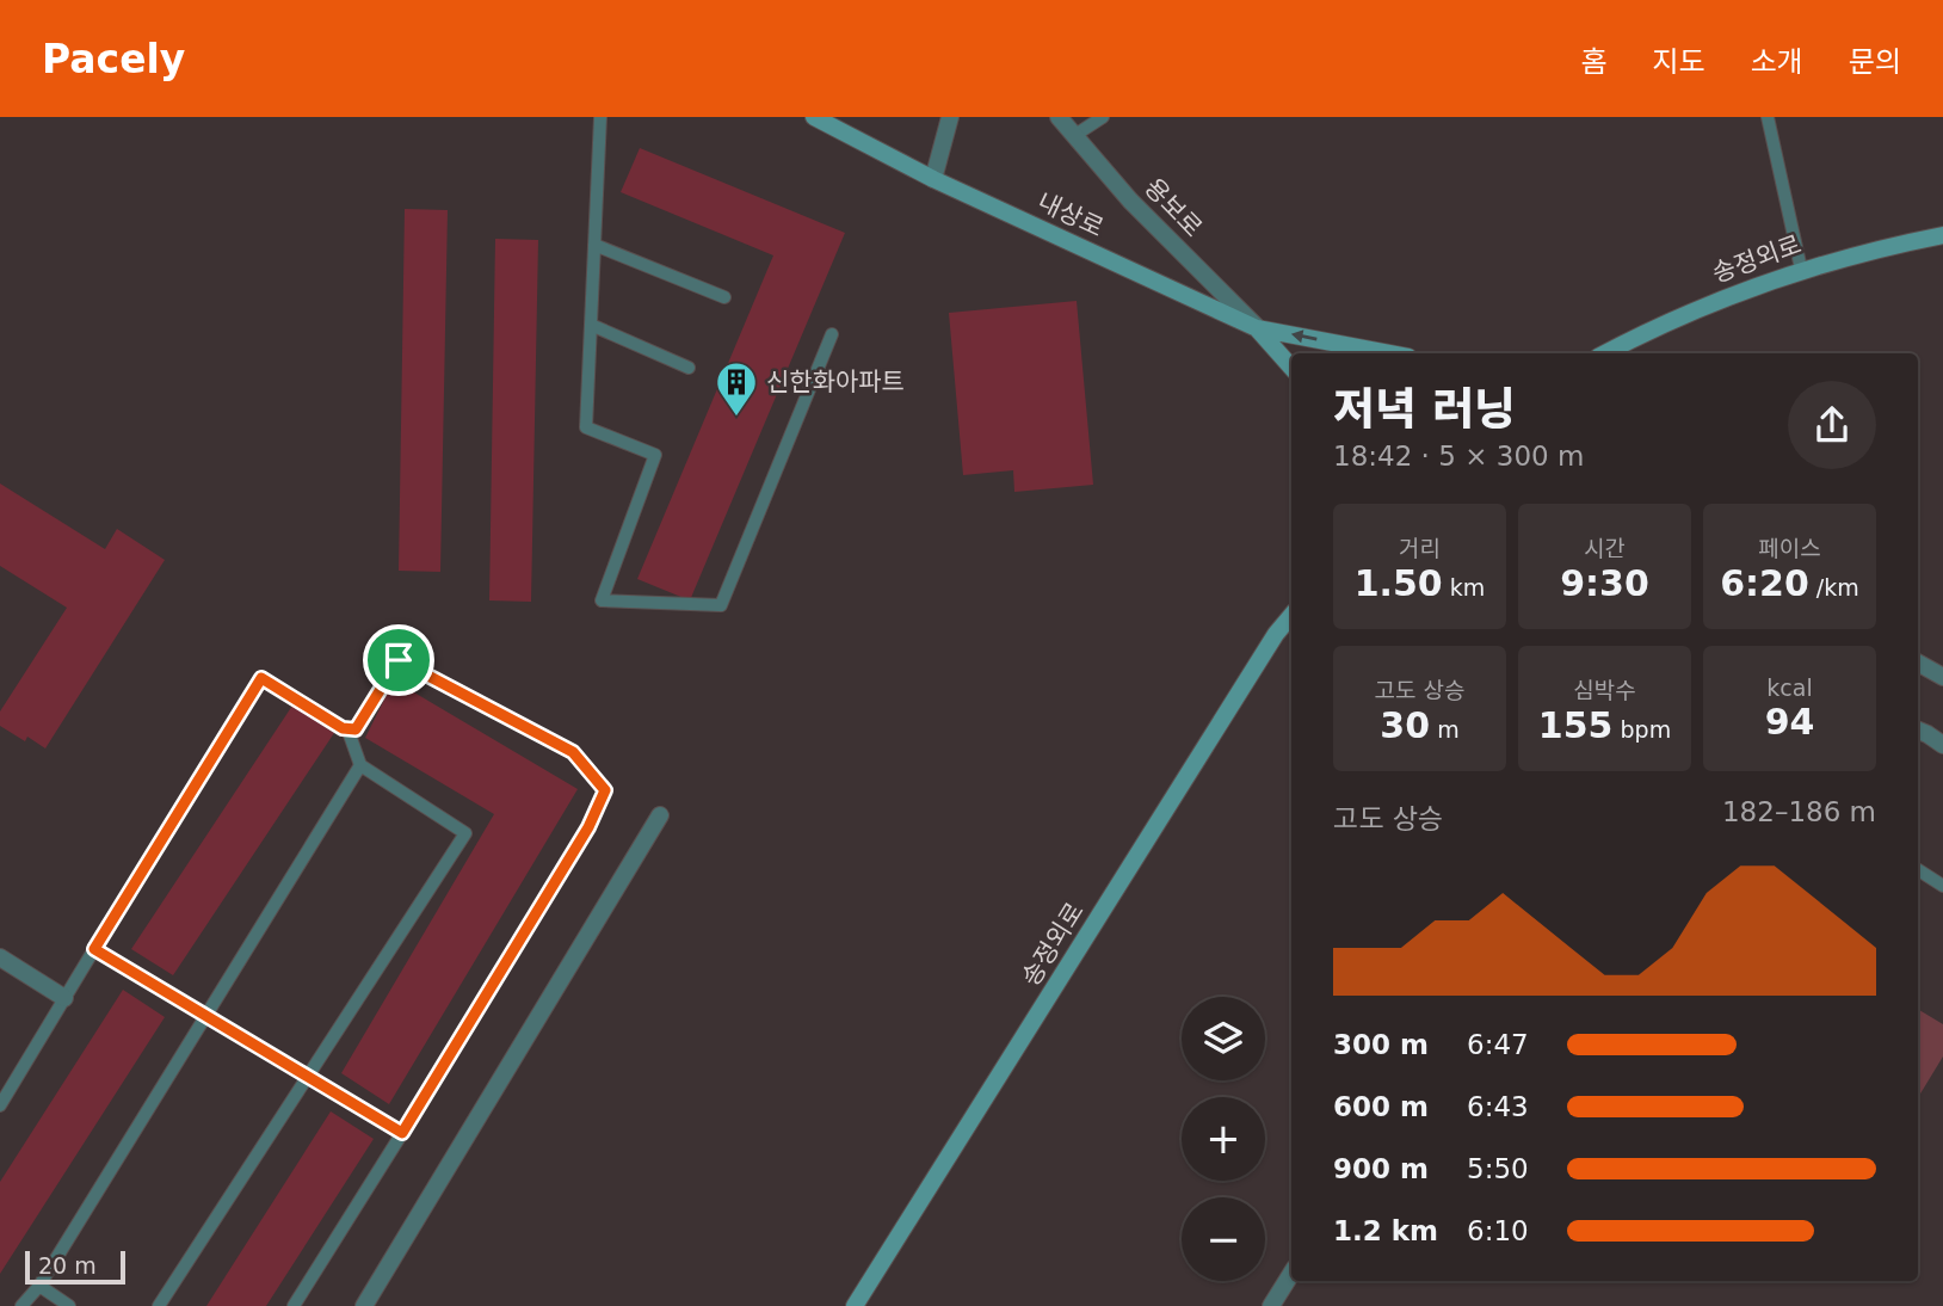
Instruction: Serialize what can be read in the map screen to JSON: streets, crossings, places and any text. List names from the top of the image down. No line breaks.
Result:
{"streets":{"street":["용보로","내상로","송정외로"]},"crossings":[["용보로","내상로"]],"places":{"building":["신한화아파트"]},"scale_bar":"20 m","page":{"header":"Pacely","nav":["홈","지도","소개","문의"],"heading":["저녁 러닝","18:42 · 5 × 300 m"],"stats":[["거리","1.50 km"],["시간","9:30"],["페이스","6:20 /km"],["고도 상승","30 m"],["심박수","155 bpm"],["kcal","94"]],"chart":["고도 상승","182–186 m"],"map_buttons":["+","−"],"list":[{"name":"300 m","note":"6:47"},{"name":"600 m","note":"6:43"},{"name":"900 m","note":"5:50"},{"name":"1.2 km","note":"6:10"}],"scale":"20 m"}}
